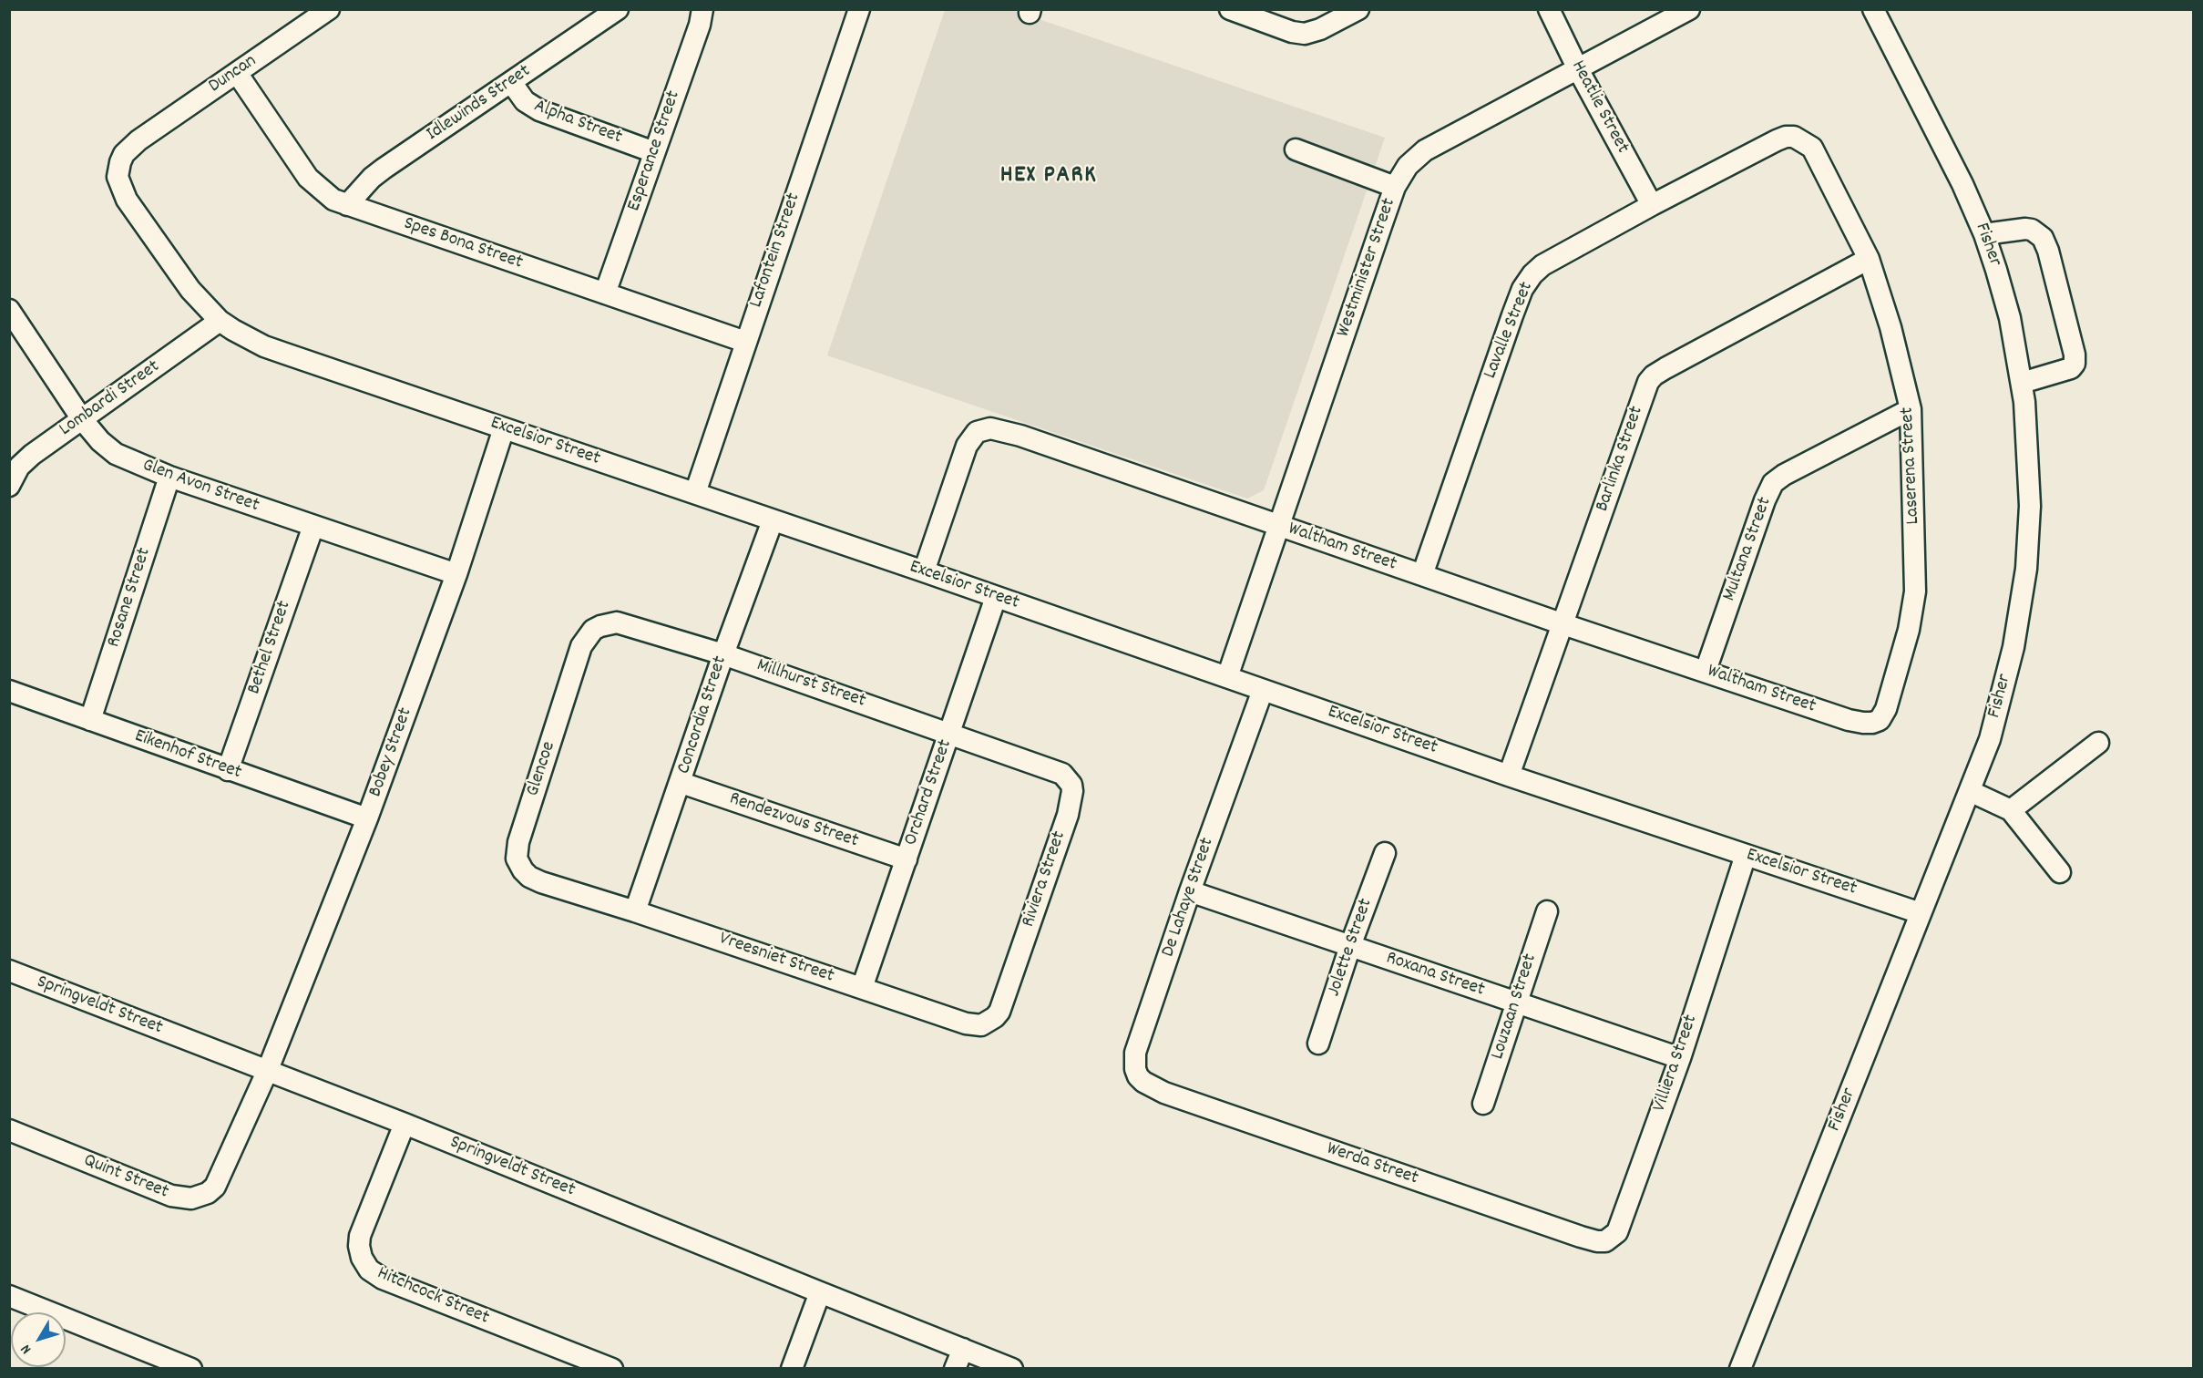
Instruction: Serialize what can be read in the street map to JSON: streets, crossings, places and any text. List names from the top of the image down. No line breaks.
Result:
{"streets":{"street":["Duncan","Idlewinds Street","Heatlie Street","Alpha Street","Esperance Street","Spes Bona Street","Fisher","Lafontein Street","Westminister Street","Lavalle Street","Lombardi Street","Excelsior Street","Barlinka Street","Laserena Street","Glen Avon Street","Waltham Street","Multana Street","Rosane Street","Bethel Street","Millhurst Street","Concordia Street","Bobey Street","Eikenhof Street","Glencoe","Orchard Street","Rendezvous Street","Riviera Street","De Lahaye Street","Jolette Street","Vreesniet Street","Roxana Street","Springveldt Street","Louzaan Street","Villiera Street","Werda Street","Quint Street","Hitchcock Street"]},"crossings":[["Duncan","Spes Bona Street"],["Duncan","Excelsior Street"],["Idlewinds Street","Alpha Street"],["Idlewinds Street","Spes Bona Street"],["Heatlie Street","Westminister Street"],["Heatlie Street","Lavalle Street"],["Alpha Street","Esperance Street"],["Esperance Street","Spes Bona Street"],["Spes Bona Street","Lafontein Street"],["Fisher","Excelsior Street"],["Lafontein Street","Excelsior Street"],["Westminister Street","Excelsior Street"],["Westminister Street","Waltham Street"],["Lavalle Street","Laserena Street"],["Lavalle Street","Waltham Street"],["Lombardi Street","Excelsior Street"],["Lombardi Street","Glen Avon Street"],["Excelsior Street","Barlinka Street"],["Excelsior Street","Waltham Street"],["Excelsior Street","Concordia Street"],["Excelsior Street","Bobey Street"],["Excelsior Street","Orchard Street"],["Excelsior Street","De Lahaye Street"],["Excelsior Street","Villiera Street"],["Barlinka Street","Laserena Street"],["Barlinka Street","Waltham Street"],["Laserena Street","Waltham Street"],["Laserena Street","Multana Street"],["Glen Avon Street","Rosane Street"],["Glen Avon Street","Bethel Street"],["Glen Avon Street","Bobey Street"],["Waltham Street","Multana Street"],["Rosane Street","Eikenhof Street"],["Bethel Street","Eikenhof Street"],["Millhurst Street","Concordia Street"],["Millhurst Street","Glencoe"],["Millhurst Street","Orchard Street"],["Millhurst Street","Riviera Street"],["Concordia Street","Rendezvous Street"],["Concordia Street","Vreesniet Street"],["Bobey Street","Eikenhof Street"],["Bobey Street","Springveldt Street"],["Bobey Street","Quint Street"],["Glencoe","Vreesniet Street"],["Orchard Street","Rendezvous Street"],["Orchard Street","Vreesniet Street"],["Riviera Street","Vreesniet Street"],["De Lahaye Street","Roxana Street"],["De Lahaye Street","Werda Street"],["Jolette Street","Roxana Street"],["Roxana Street","Louzaan Street"],["Roxana Street","Villiera Street"],["Springveldt Street","Quint Street"],["Springveldt Street","Hitchcock Street"],["Villiera Street","Werda Street"]],"districts":["HEX PARK"],"north":"bottom left"}
